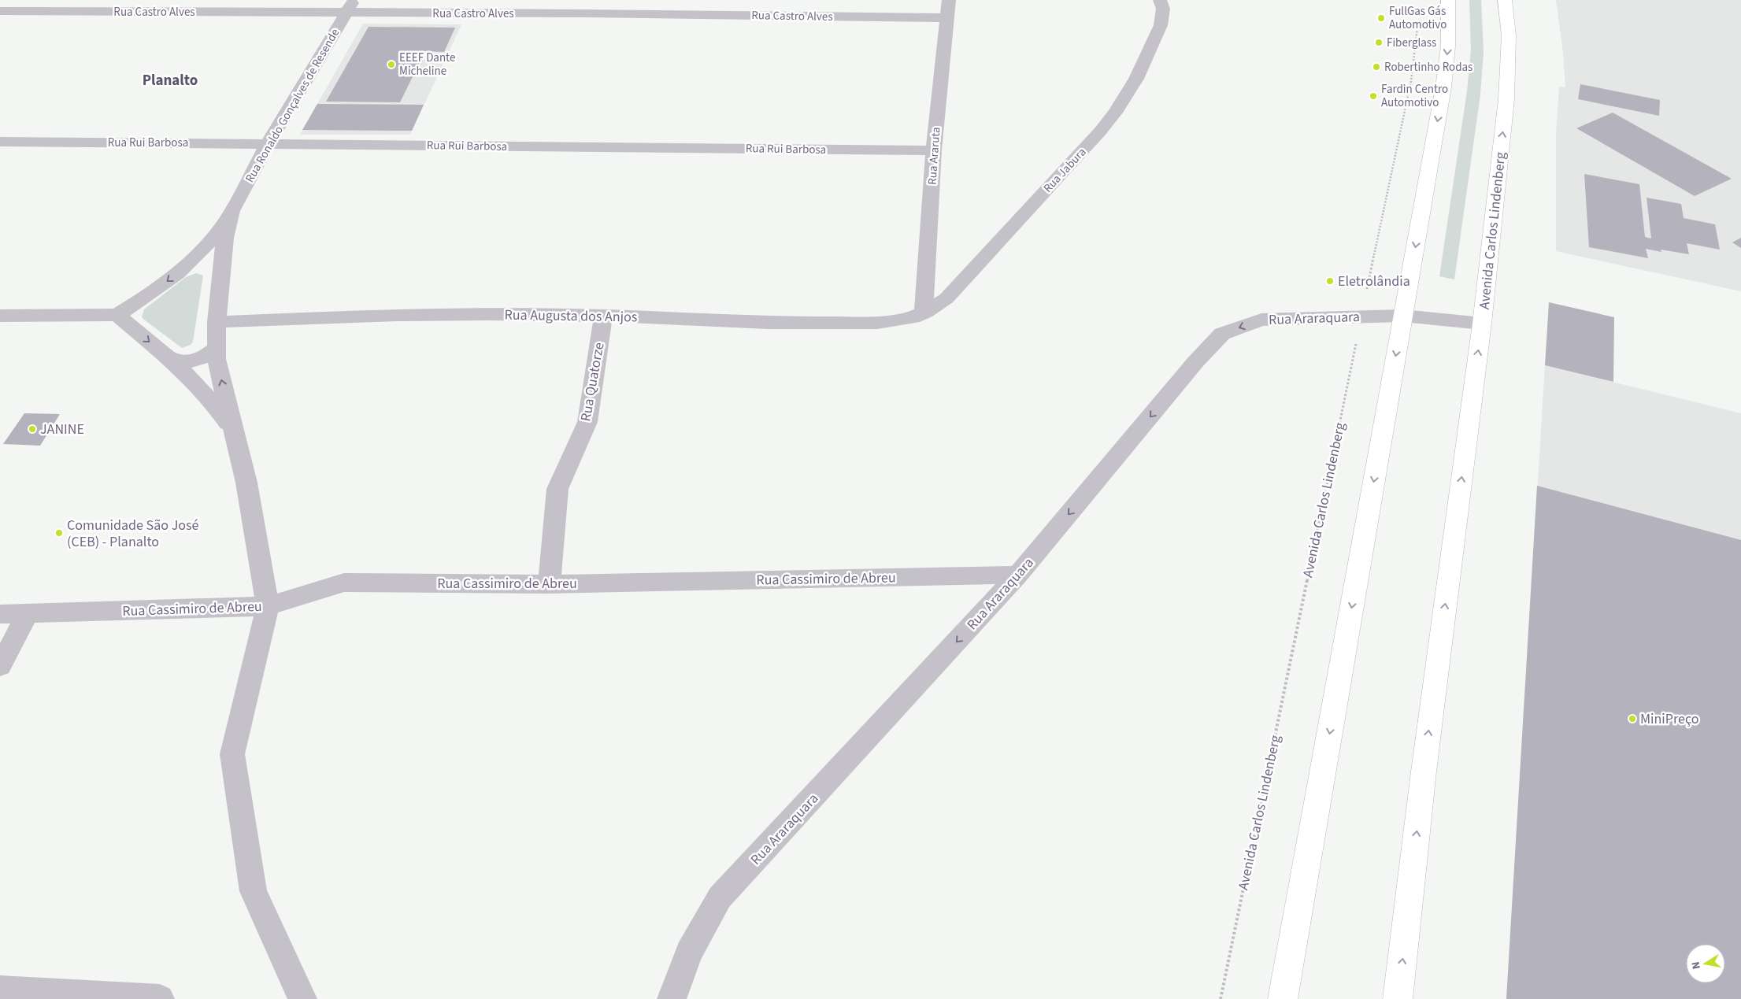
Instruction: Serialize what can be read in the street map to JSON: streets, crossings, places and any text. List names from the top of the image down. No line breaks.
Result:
{"streets":{"main road":["Avenida Carlos Lindenberg"],"street":["Rua Castro Alves","Rua Ronaldo Gonçalves de Resende","Rua Rui Barbosa","Rua Araruta","Rua Jabura","Rua Augusta dos Anjos","Rua Araraquara","Rua Quatorze","Rua Cassimiro de Abreu"]},"crossings":[["Rua Castro Alves","Rua Ronaldo Gonçalves de Resende"],["Rua Castro Alves","Rua Araruta"],["Rua Ronaldo Gonçalves de Resende","Rua Rui Barbosa"],["Rua Ronaldo Gonçalves de Resende","Rua Augusta dos Anjos"],["Rua Ronaldo Gonçalves de Resende","Rua Cassimiro de Abreu"],["Rua Rui Barbosa","Rua Araruta"],["Rua Araruta","Rua Jabura"],["Rua Araruta","Rua Augusta dos Anjos"],["Rua Jabura","Rua Augusta dos Anjos"],["Avenida Carlos Lindenberg","Rua Araraquara"],["Rua Augusta dos Anjos","Rua Quatorze"],["Rua Araraquara","Rua Cassimiro de Abreu"],["Rua Quatorze","Rua Cassimiro de Abreu"]],"one_way":["Rua Araraquara"],"districts":["Planalto"],"places":["FullGas Gás Automotivo","Fiberglass","EEEF Dante Micheline","Robertinho Rodas","Fardin Centro Automotivo","Eletrolândia","JANINE","Comunidade São José (CEB) - Planalto","MiniPreço"],"north":"left"}
